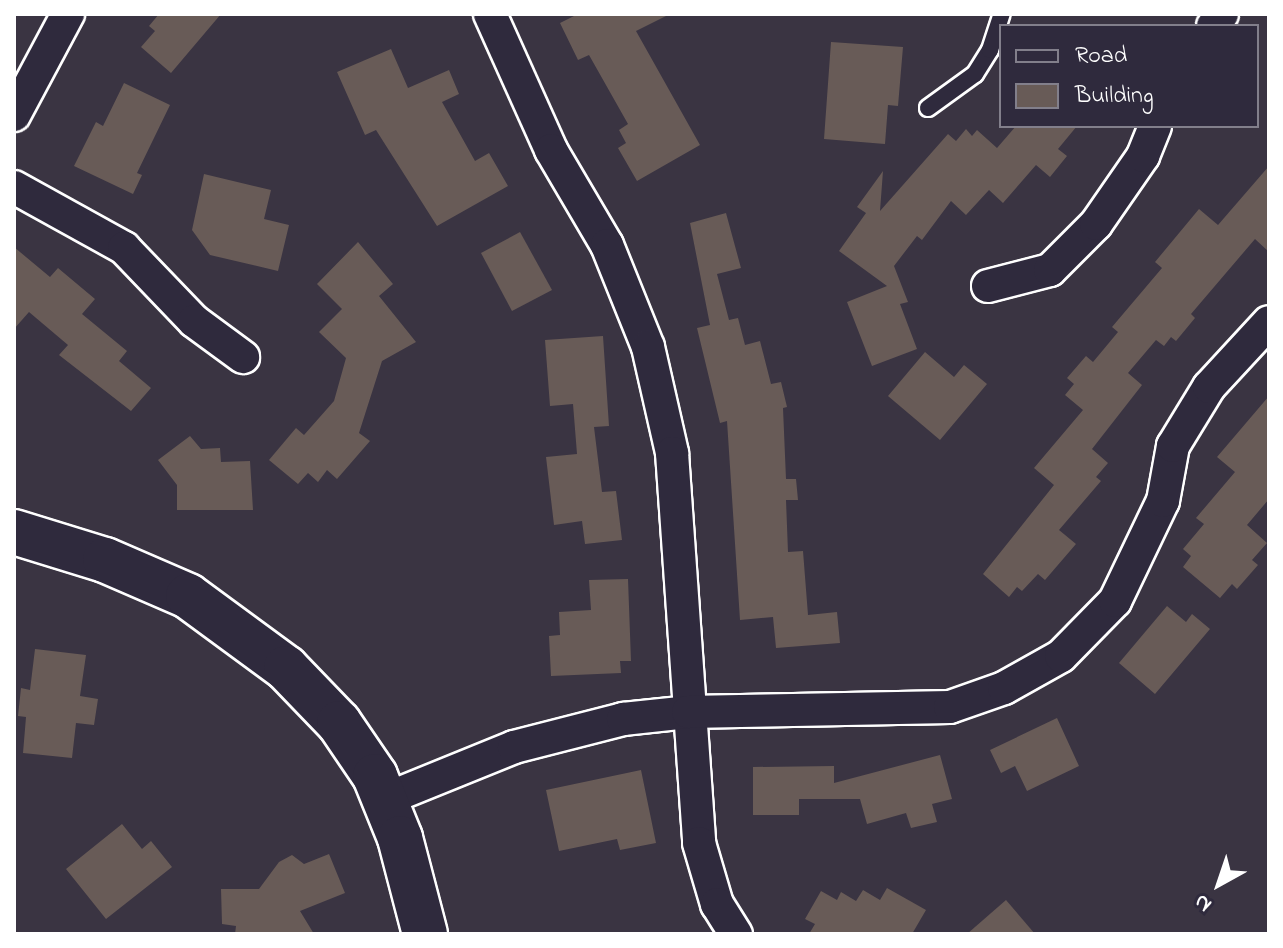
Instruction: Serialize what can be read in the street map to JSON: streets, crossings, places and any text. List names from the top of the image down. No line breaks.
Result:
{"legend":["Road","Building"],"north":"bottom left"}
